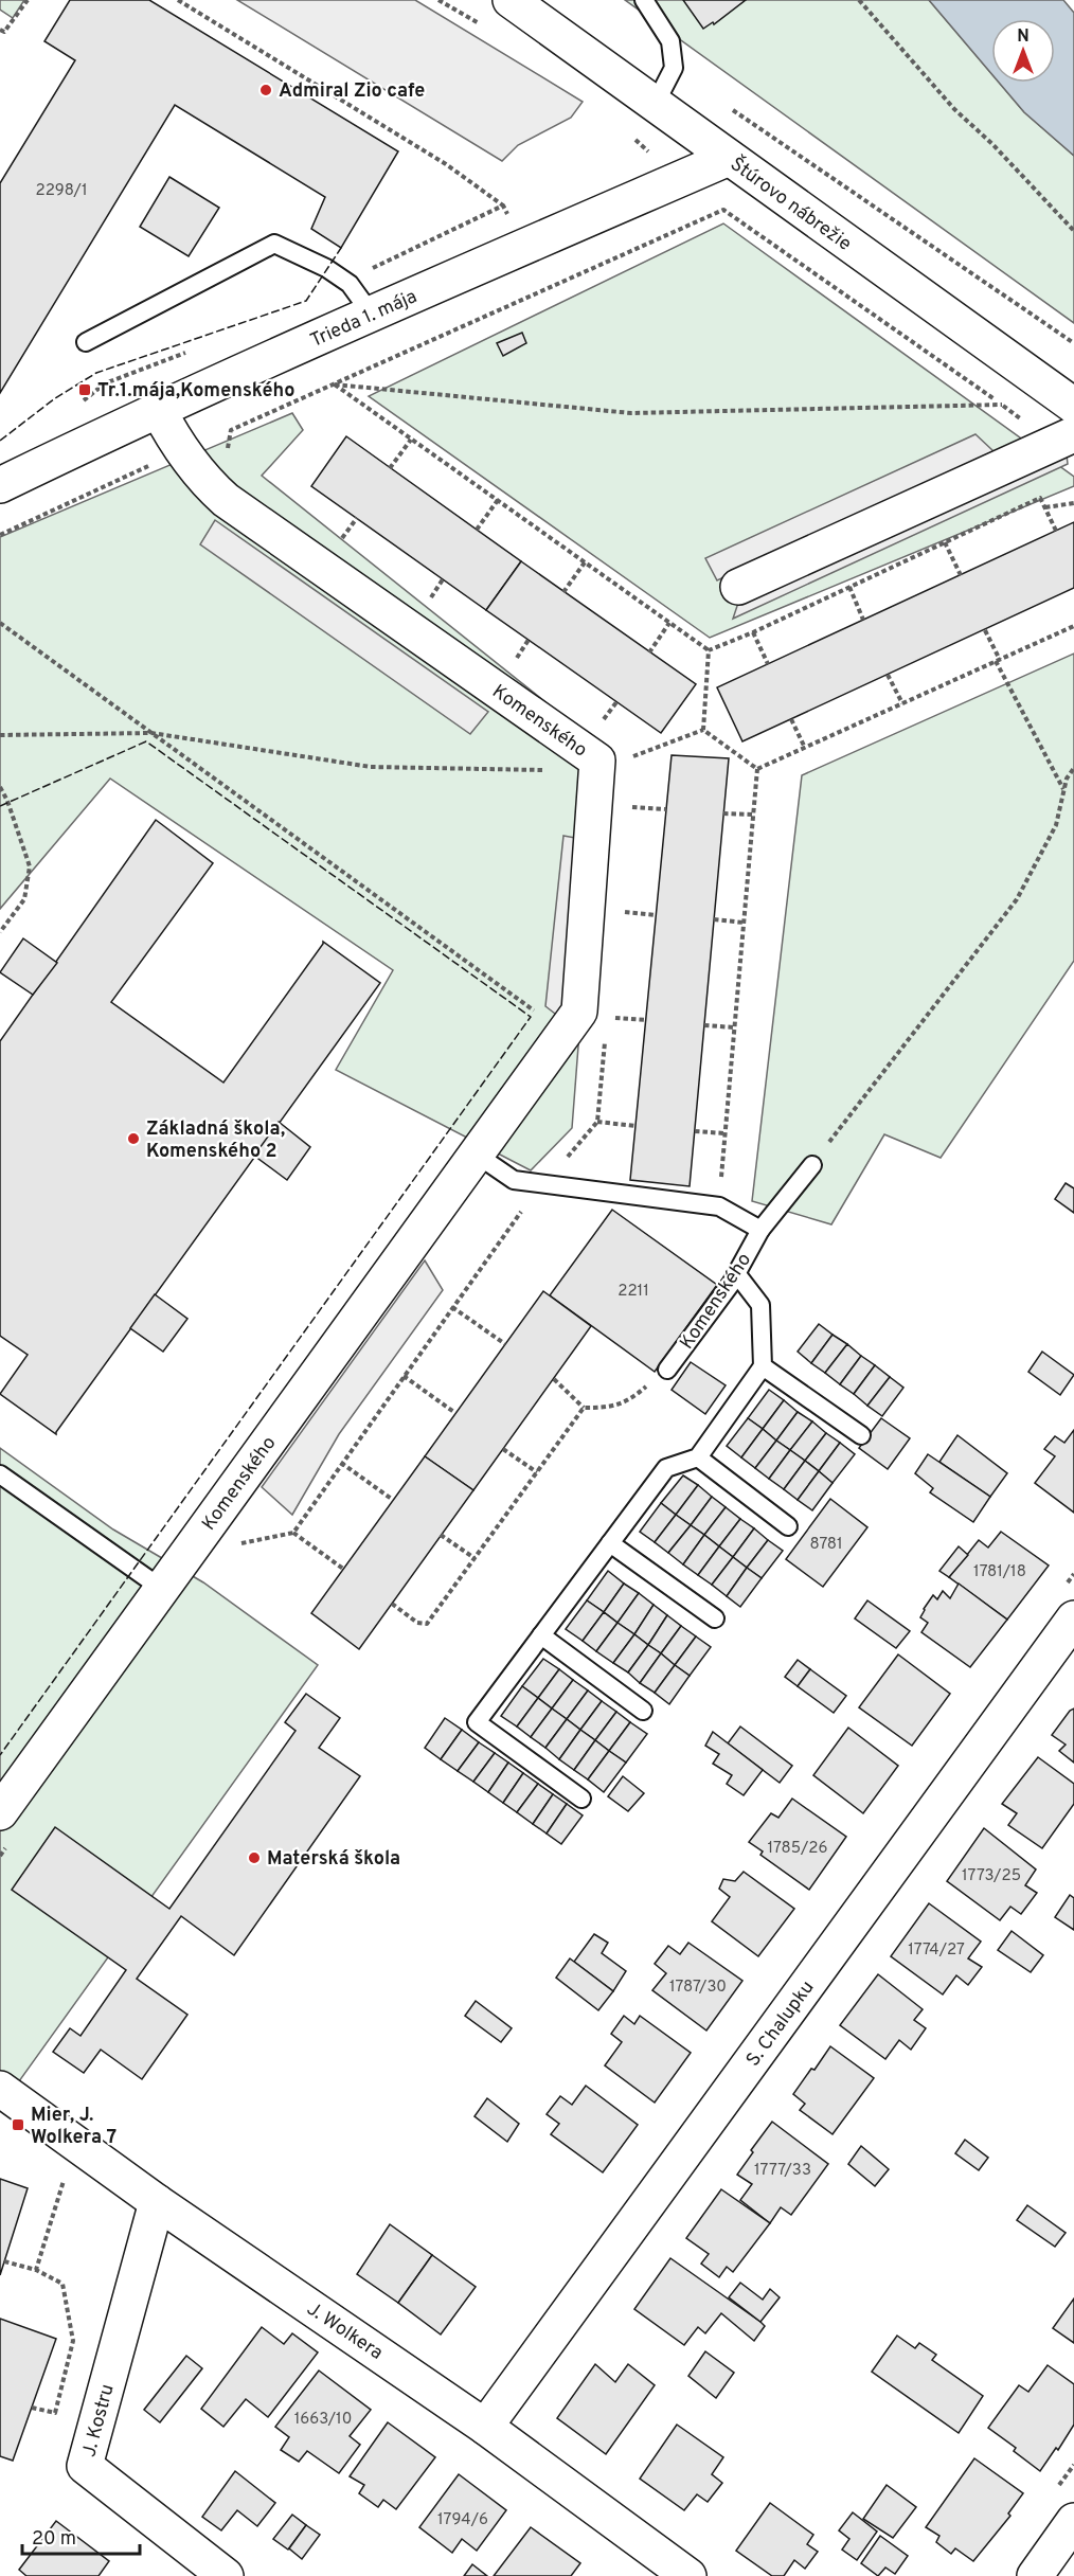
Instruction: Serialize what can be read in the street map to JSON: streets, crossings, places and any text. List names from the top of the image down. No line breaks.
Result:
{"streets":{"street":["Štúrovo nábrežie","Trieda 1. mája","Komenského","S. Chalupku","J. Wolkera","J. Kostru"]},"crossings":[["Štúrovo nábrežie","Trieda 1. mája"],["Trieda 1. mája","Komenského"],["S. Chalupku","J. Wolkera"],["J. Wolkera","J. Kostru"]],"places":{"other":["Admiral Zio cafe","Základná škola, Komenského 2","Materská škola"],"transit":["Tr.1.mája,Komenského","Mier, J. Wolkera 7"]},"house_numbers":["2298/1","2211","8781","1781/18","1785/26","1773/25","1774/27","1787/30","1777/33","1663/10","1794/6"],"scale_bar":"20 m","north":"top"}
